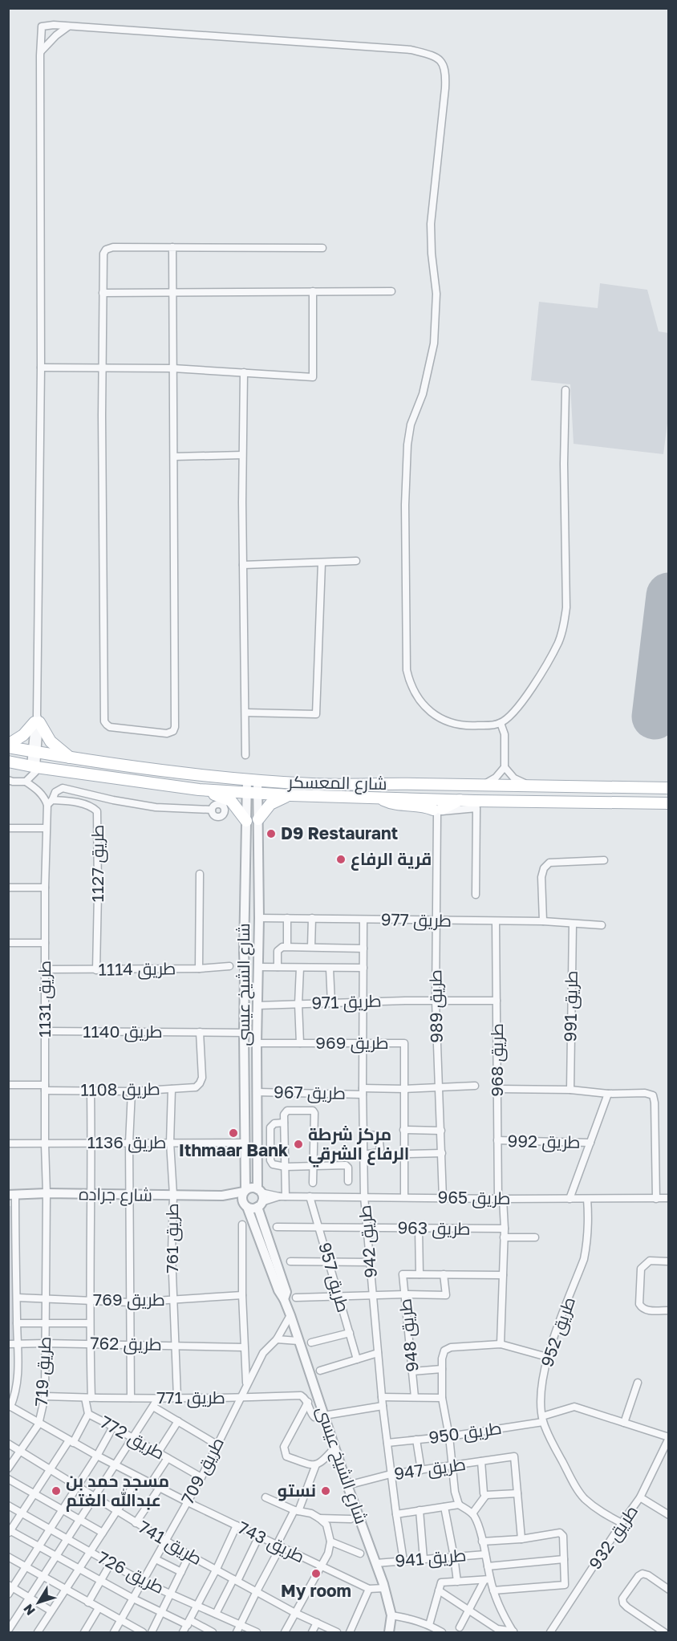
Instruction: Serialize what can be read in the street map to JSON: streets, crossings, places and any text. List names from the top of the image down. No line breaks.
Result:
{"streets":{"main road":["شارع المعسكر"],"street":["طريق 1127","طريق 977","طريق 1114","شارع الشيخ عيسى","طريق 1131","طريق 971","طريق 989","طريق 991","طريق 1140","طريق 969","طريق 968","طريق 1108","طريق 967","طريق 992","طريق 1136","شارع جراده","طريق 965","طريق 963","طريق 761","طريق 942","طريق 957","طريق 769","طريق 952","طريق 948","طريق 762","طريق 719","طريق 771","طريق 950","طريق 772","طريق 947","طريق 709","طريق 932","طريق 743","طريق 741","طريق 941","طريق 726"]},"crossings":[["شارع المعسكر","شارع الشيخ عيسى"],["طريق 1127","طريق 1114"],["طريق 1127","طريق 1131"],["طريق 977","شارع الشيخ عيسى"],["طريق 977","طريق 989"],["طريق 977","طريق 991"],["طريق 977","طريق 968"],["طريق 977","طريق 942"],["طريق 1114","طريق 1131"],["شارع الشيخ عيسى","طريق 971"],["شارع الشيخ عيسى","طريق 1140"],["شارع الشيخ عيسى","طريق 969"],["شارع الشيخ عيسى","طريق 967"],["شارع الشيخ عيسى","طريق 1136"],["شارع الشيخ عيسى","طريق 965"],["شارع الشيخ عيسى","طريق 947"],["شارع الشيخ عيسى","طريق 709"],["شارع الشيخ عيسى","طريق 743"],["شارع الشيخ عيسى","طريق 941"],["طريق 1131","طريق 1140"],["طريق 1131","طريق 1108"],["طريق 1131","طريق 1136"],["طريق 1131","شارع جراده"],["طريق 1131","طريق 719"],["طريق 971","طريق 989"],["طريق 971","طريق 969"],["طريق 971","طريق 968"],["طريق 971","طريق 942"],["طريق 989","طريق 967"],["طريق 989","طريق 965"],["طريق 1140","طريق 1108"],["طريق 969","طريق 967"],["طريق 969","طريق 942"],["طريق 968","طريق 992"],["طريق 968","طريق 965"],["طريق 968","طريق 963"],["طريق 1108","طريق 761"],["طريق 967","طريق 942"],["طريق 992","طريق 965"],["طريق 1136","طريق 761"],["شارع جراده","طريق 761"],["شارع جراده","طريق 719"],["طريق 965","طريق 942"],["طريق 965","طريق 957"],["طريق 965","طريق 952"],["طريق 963","طريق 942"],["طريق 963","طريق 957"],["طريق 761","طريق 769"],["طريق 761","طريق 762"],["طريق 761","طريق 771"],["طريق 942","طريق 950"],["طريق 942","طريق 947"],["طريق 942","طريق 941"],["طريق 769","طريق 719"],["طريق 769","طريق 709"],["طريق 952","طريق 950"],["طريق 952","طريق 932"],["طريق 762","طريق 719"],["طريق 762","طريق 709"],["طريق 719","طريق 771"],["طريق 719","طريق 743"],["طريق 719","طريق 741"],["طريق 771","طريق 709"],["طريق 950","طريق 932"],["طريق 772","طريق 709"],["طريق 709","طريق 743"],["طريق 709","طريق 741"],["طريق 709","طريق 726"]],"places":["D9 Restaurant","قرية الرفاع","Ithmaar Bank","مركز شرطة الرفاع الشرقي","مسجد حمد بن عبدالله الغتم","نستو","My room"],"north":"bottom left"}
